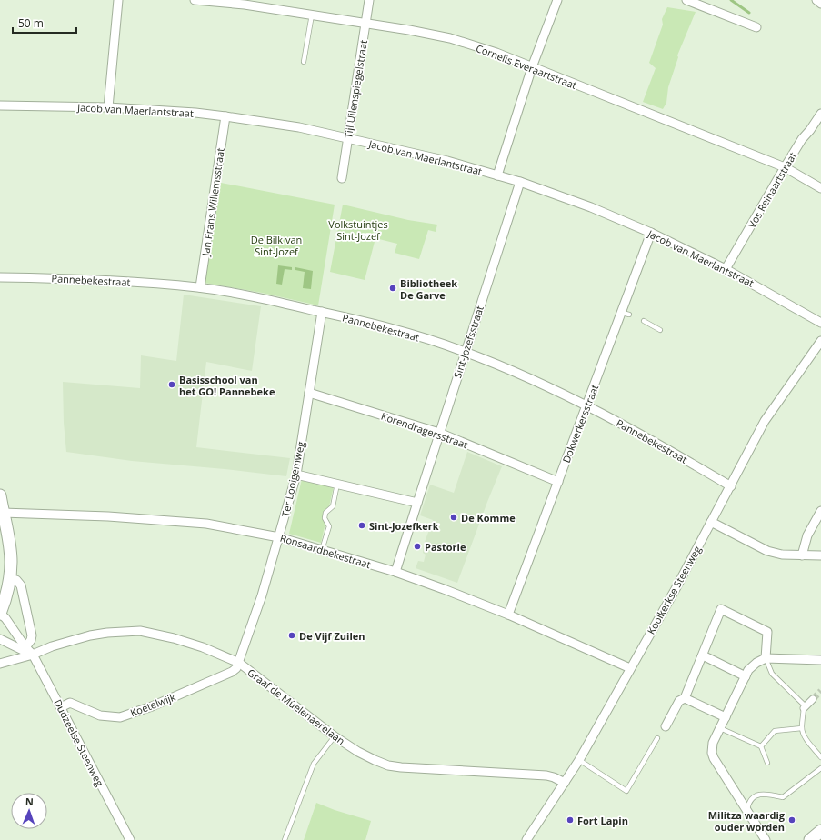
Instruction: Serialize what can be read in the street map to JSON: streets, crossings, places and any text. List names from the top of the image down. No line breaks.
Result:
{"streets":{"main road":["Dudzeelse Steenweg"],"street":["Cornelis Everaartstraat","Tijl Uilenspiegelstraat","Jacob van Maerlantstraat","Vos Reinaartstraat","Jan Frans Willemsstraat","Pannebekestraat","Sint-Jozefsstraat","Dokwerkersstraat","Korendragersstraat","Ter Looigemweg","Ronsaardbekestraat","Koolkerkse Steenweg","Koetelwijk","Graaf de Mûelenaerelaan"]},"crossings":[["Cornelis Everaartstraat","Tijl Uilenspiegelstraat"],["Cornelis Everaartstraat","Vos Reinaartstraat"],["Tijl Uilenspiegelstraat","Jacob van Maerlantstraat"],["Jacob van Maerlantstraat","Vos Reinaartstraat"],["Jacob van Maerlantstraat","Jan Frans Willemsstraat"],["Jacob van Maerlantstraat","Sint-Jozefsstraat"],["Jacob van Maerlantstraat","Dokwerkersstraat"],["Jan Frans Willemsstraat","Pannebekestraat"],["Pannebekestraat","Sint-Jozefsstraat"],["Pannebekestraat","Dokwerkersstraat"],["Pannebekestraat","Ter Looigemweg"],["Pannebekestraat","Koolkerkse Steenweg"],["Sint-Jozefsstraat","Korendragersstraat"],["Sint-Jozefsstraat","Ronsaardbekestraat"],["Dokwerkersstraat","Korendragersstraat"],["Dokwerkersstraat","Ronsaardbekestraat"],["Korendragersstraat","Ter Looigemweg"],["Ter Looigemweg","Ronsaardbekestraat"],["Ter Looigemweg","Koetelwijk"],["Ter Looigemweg","Graaf de Mûelenaerelaan"],["Ronsaardbekestraat","Koolkerkse Steenweg"],["Ronsaardbekestraat","Dudzeelse Steenweg"],["Koolkerkse Steenweg","Graaf de Mûelenaerelaan"],["Koetelwijk","Graaf de Mûelenaerelaan"],["Koetelwijk","Dudzeelse Steenweg"],["Graaf de Mûelenaerelaan","Dudzeelse Steenweg"]],"parks":["Volkstuintjes Sint-Jozef","De Bilk van Sint-Jozef"],"places":["Bibliotheek De Garve","Basisschool van het GO! Pannebeke","De Komme","Sint-Jozefkerk","Pastorie","De Vijf Zuilen","Fort Lapin","Militza waardig ouder worden"],"scale_bar":"50 m","north":"top"}
